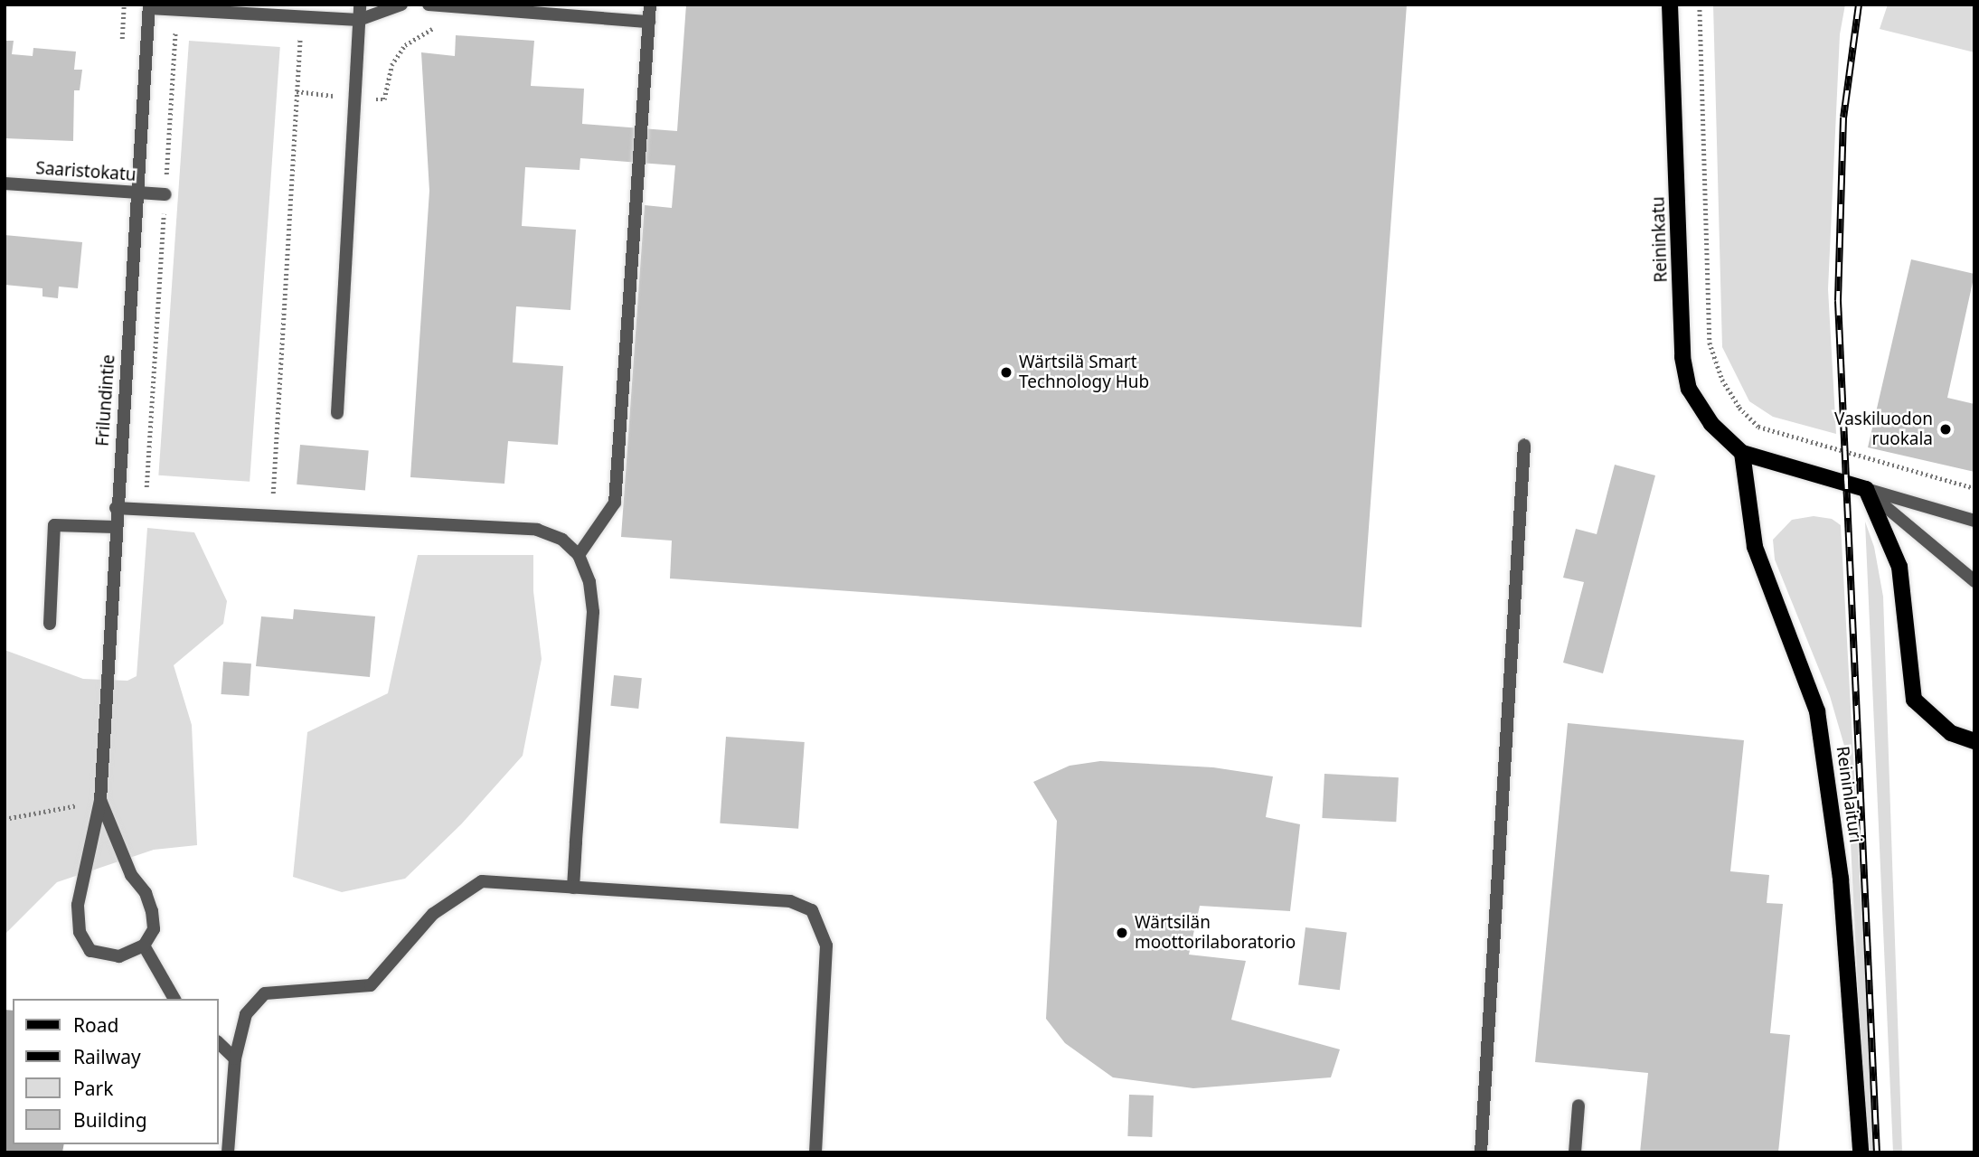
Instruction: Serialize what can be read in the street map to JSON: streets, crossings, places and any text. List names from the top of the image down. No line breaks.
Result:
{"streets":{"main road":["Reininkatu","Reininlaituri"],"street":["Saaristokatu","Frilundintie"]},"crossings":[["Saaristokatu","Frilundintie"],["Reininkatu","Reininlaituri"]],"places":["Wärtsilä Smart Technology Hub","Vaskiluodon ruokala","Wärtsilän moottorilaboratorio"],"legend":["Road","Railway","Park","Building"]}
